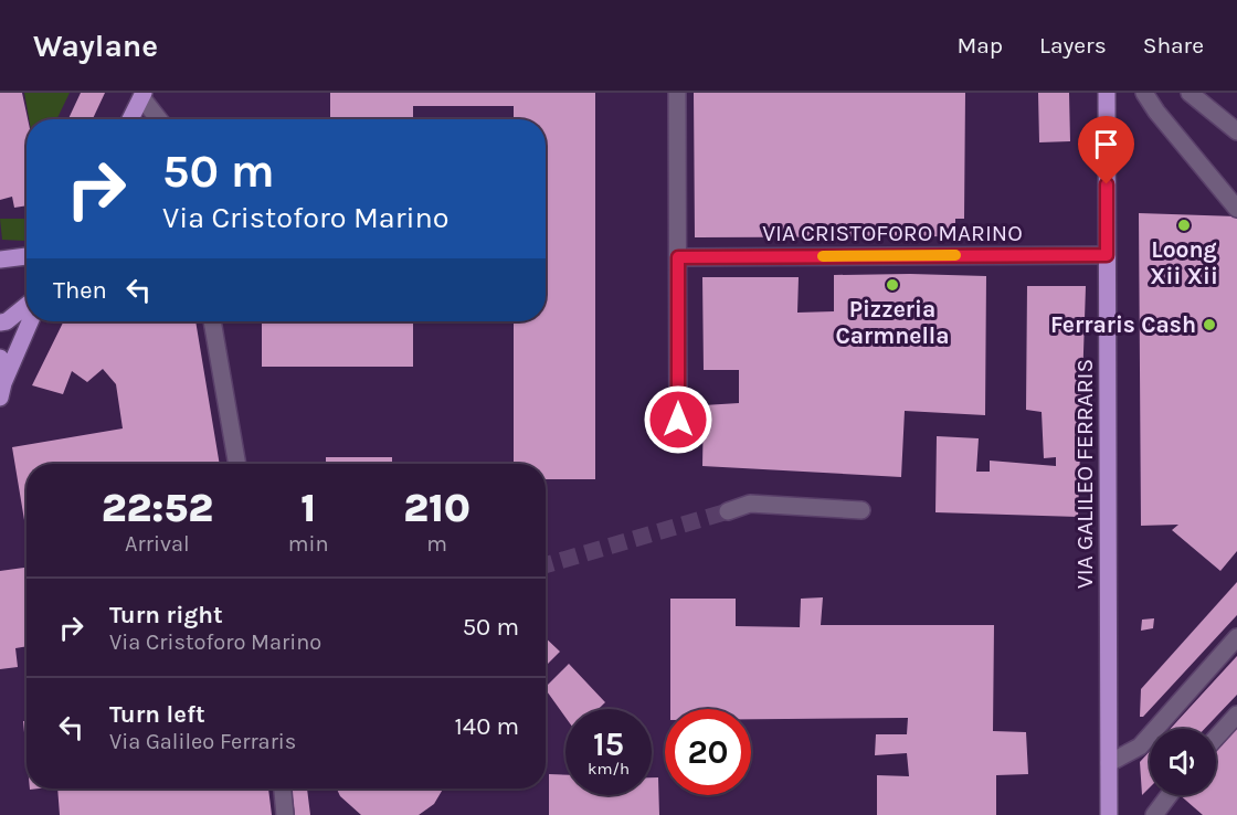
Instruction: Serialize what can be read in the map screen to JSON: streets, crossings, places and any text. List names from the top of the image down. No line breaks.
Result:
{"streets":{"main road":["VIA GALILEO FERRARIS"],"street":["VIA CRISTOFORO MARINO"]},"crossings":[["VIA CRISTOFORO MARINO","VIA GALILEO FERRARIS"]],"places":["Loong Xii Xii","Pizzeria Carmnella","Ferraris Cash"],"page":{"header":"Waylane","nav":["Map","Layers","Share"],"turn":["50 m","Via Cristoforo Marino"],"then":"Then","eta":["22:52","Arrival","1","min","210","m"],"list":[{"name":"Turn right","note":"Via Cristoforo Marino","value":"50 m"},{"name":"Turn left","note":"Via Galileo Ferraris","value":"140 m"}],"speed":"15 km/h","limit":"20"}}
